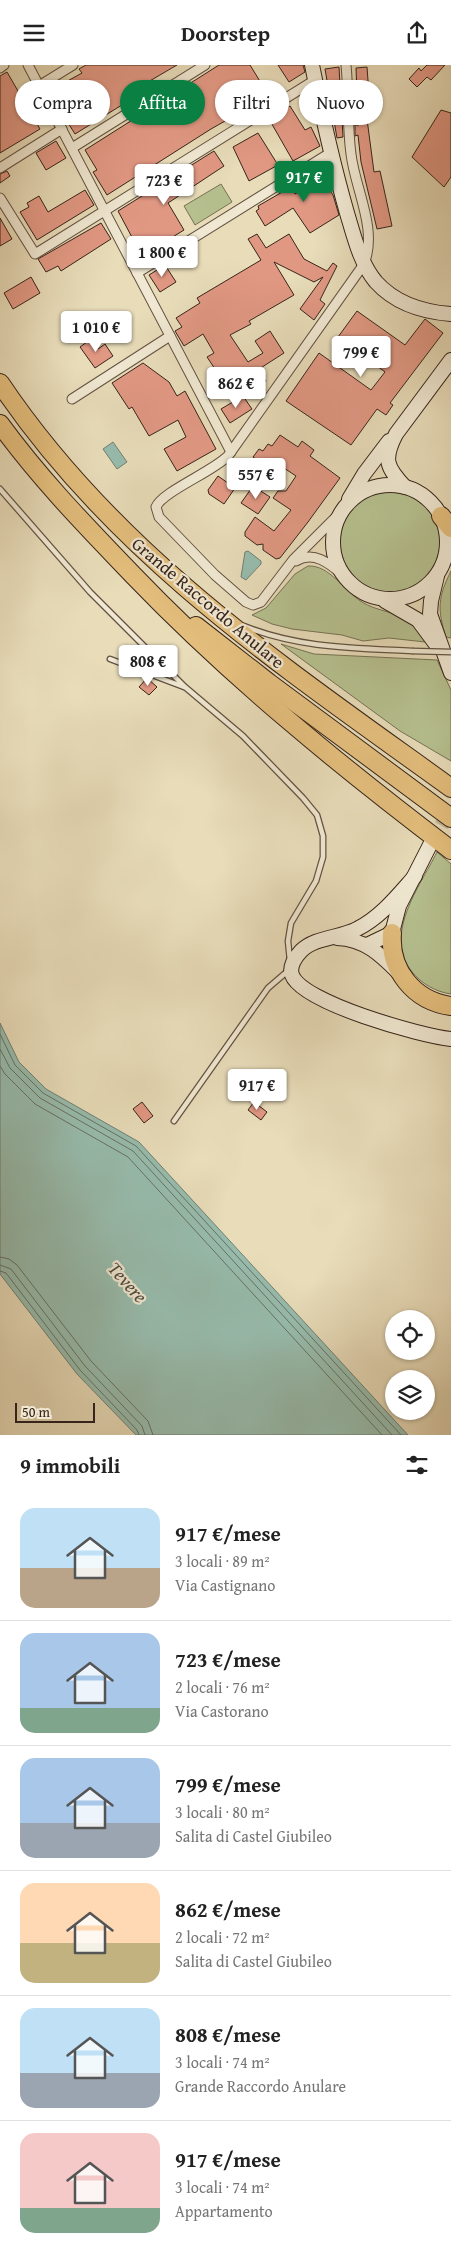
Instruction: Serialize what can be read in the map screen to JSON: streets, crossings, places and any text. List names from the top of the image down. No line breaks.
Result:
{"streets":{"highway":["Grande Raccordo Anulare"]},"water":["Tevere"],"scale_bar":"50 m","page":{"header":"Doorstep","chip":["Compra","Affitta","Filtri","Nuovo"],"price":["917 €","723 €","1 800 €","1 010 €","799 €","862 €","557 €","808 €","917 €"],"scale":"50 m","heading":"9 immobili","list":[{"name":"917 €/mese","note":"3 locali · 89 m² · Via Castignano"},{"name":"723 €/mese","note":"2 locali · 76 m² · Via Castorano"},{"name":"799 €/mese","note":"3 locali · 80 m² · Salita di Castel Giubileo"},{"name":"862 €/mese","note":"2 locali · 72 m² · Salita di Castel Giubileo"},{"name":"808 €/mese","note":"3 locali · 74 m² · Grande Raccordo Anulare"},{"name":"917 €/mese","note":"3 locali · 74 m² · Appartamento"}]}}
